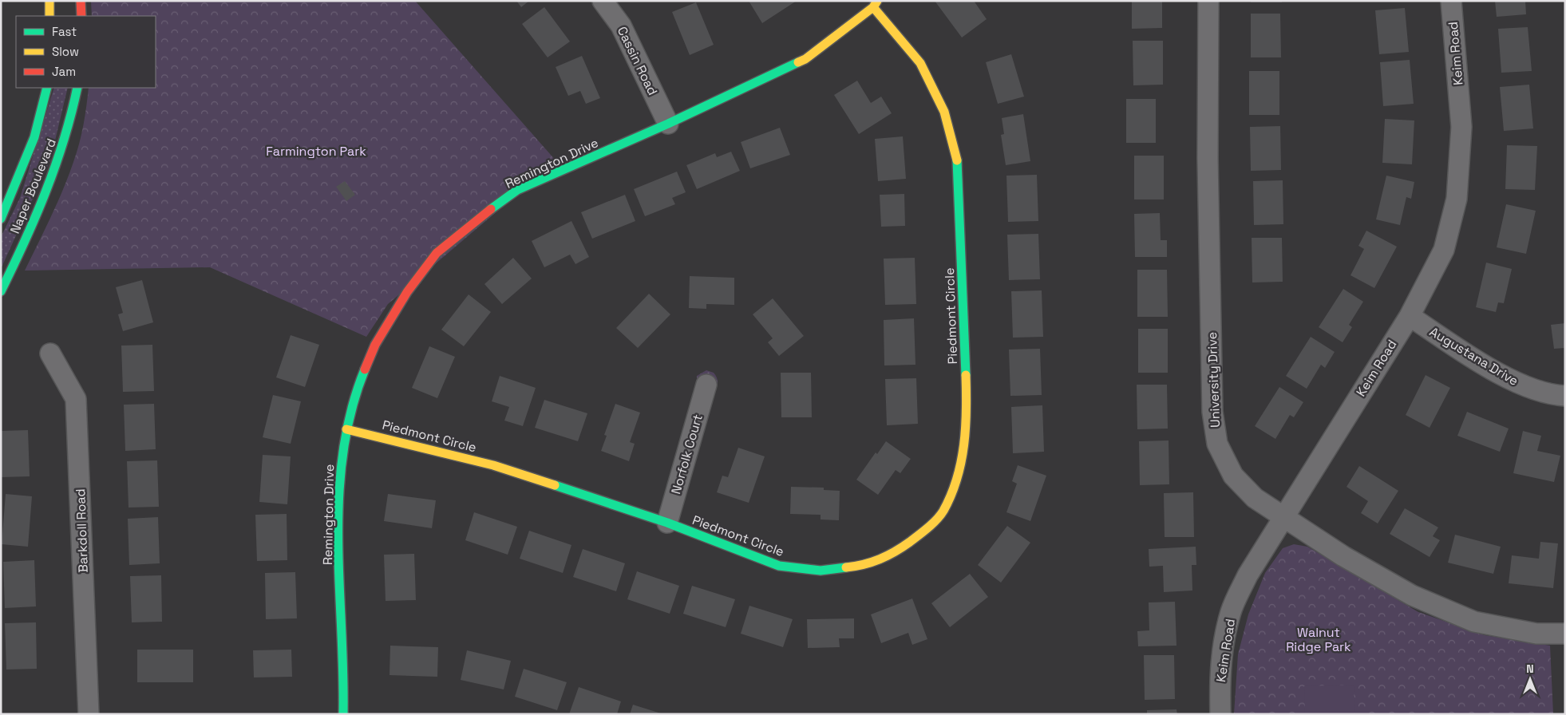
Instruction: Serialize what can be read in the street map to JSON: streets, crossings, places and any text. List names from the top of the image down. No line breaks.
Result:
{"streets":{"street":["Keim Road","Cassin Road","Remington Drive","Naper Boulevard","Piedmont Circle","Augustana Drive","University Drive","Norfolk Court","Barkdoll Road"]},"crossings":[["Keim Road","Augustana Drive"],["Keim Road","University Drive"],["Cassin Road","Remington Drive"],["Remington Drive","Piedmont Circle"],["Piedmont Circle","Norfolk Court"]],"parks":["Farmington Park","Walnut Ridge Park"],"legend":["Fast","Slow","Jam"],"north":"top"}
